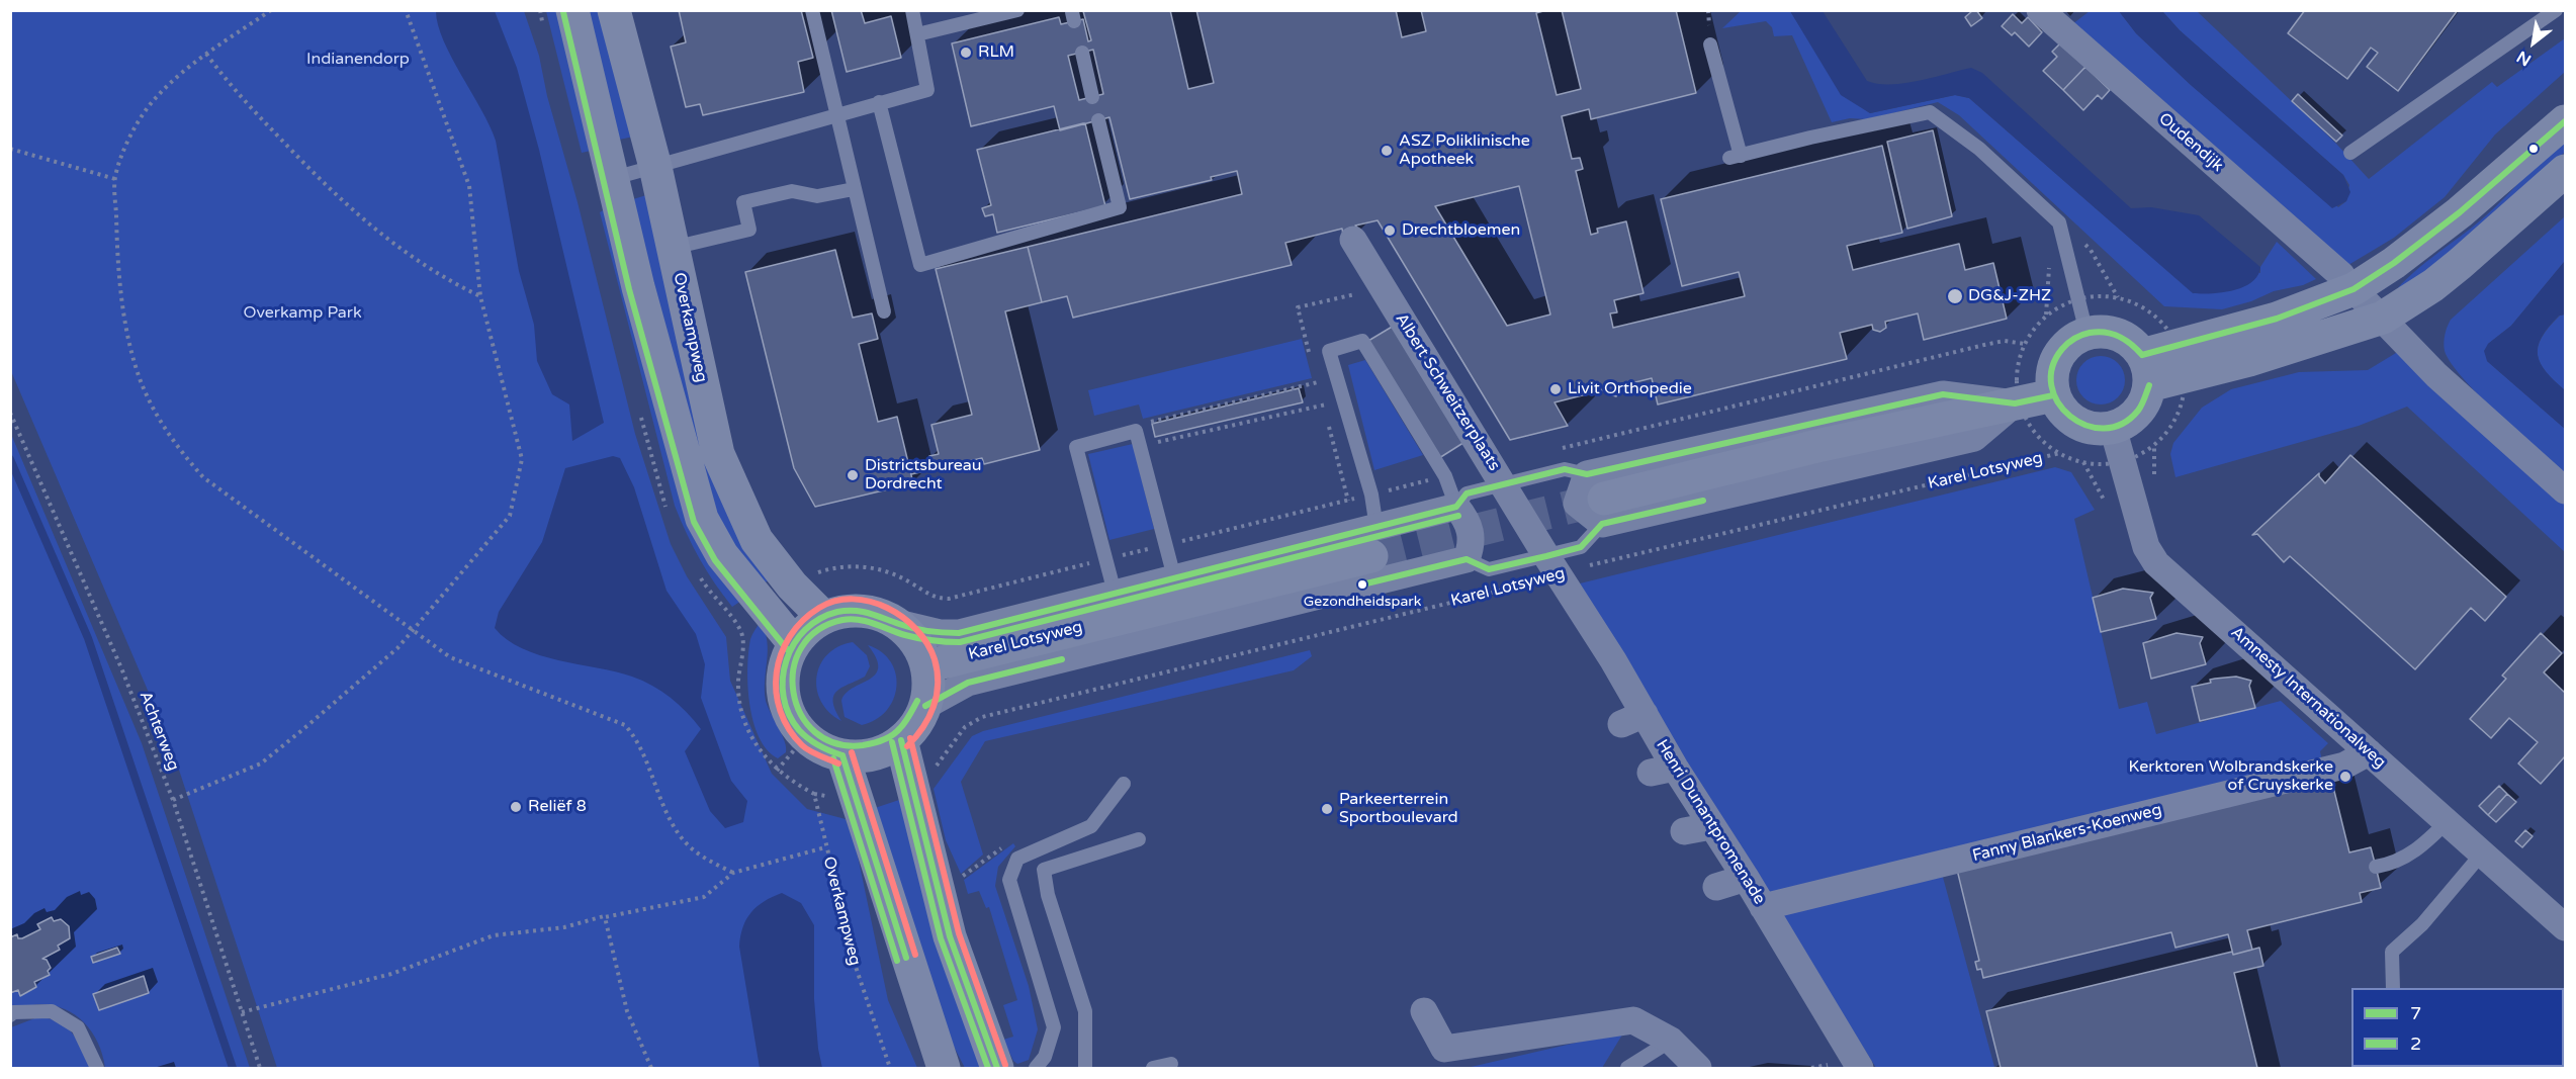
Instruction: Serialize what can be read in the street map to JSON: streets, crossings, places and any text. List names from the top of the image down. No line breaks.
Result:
{"streets":{"street":["Oudendijk","Overkampweg","Albert Schweitzerplaats","Karel Lotsyweg","Amnesty Internationalweg","Henri Dunantpromenade","Fanny Blankers-Koenweg"],"path":["Achterweg"]},"crossings":[["Overkampweg","Karel Lotsyweg"],["Albert Schweitzerplaats","Karel Lotsyweg"],["Albert Schweitzerplaats","Henri Dunantpromenade"],["Karel Lotsyweg","Amnesty Internationalweg"],["Karel Lotsyweg","Henri Dunantpromenade"],["Amnesty Internationalweg","Fanny Blankers-Koenweg"],["Henri Dunantpromenade","Fanny Blankers-Koenweg"]],"parks":["Indianendorp","Overkamp Park"],"places":["RLM","ASZ Poliklinische Apotheek","Drechtbloemen","DG&J-ZHZ","Livit Orthopedie","Districtsbureau Dordrecht","Gezondheidspark","Kerktoren Wolbrandskerke of Cruyskerke","Reliëf 8","Parkeerterrein Sportboulevard"],"lines":["transit line 2","transit line 7"],"legend":["7","2"],"north":"bottom left"}
